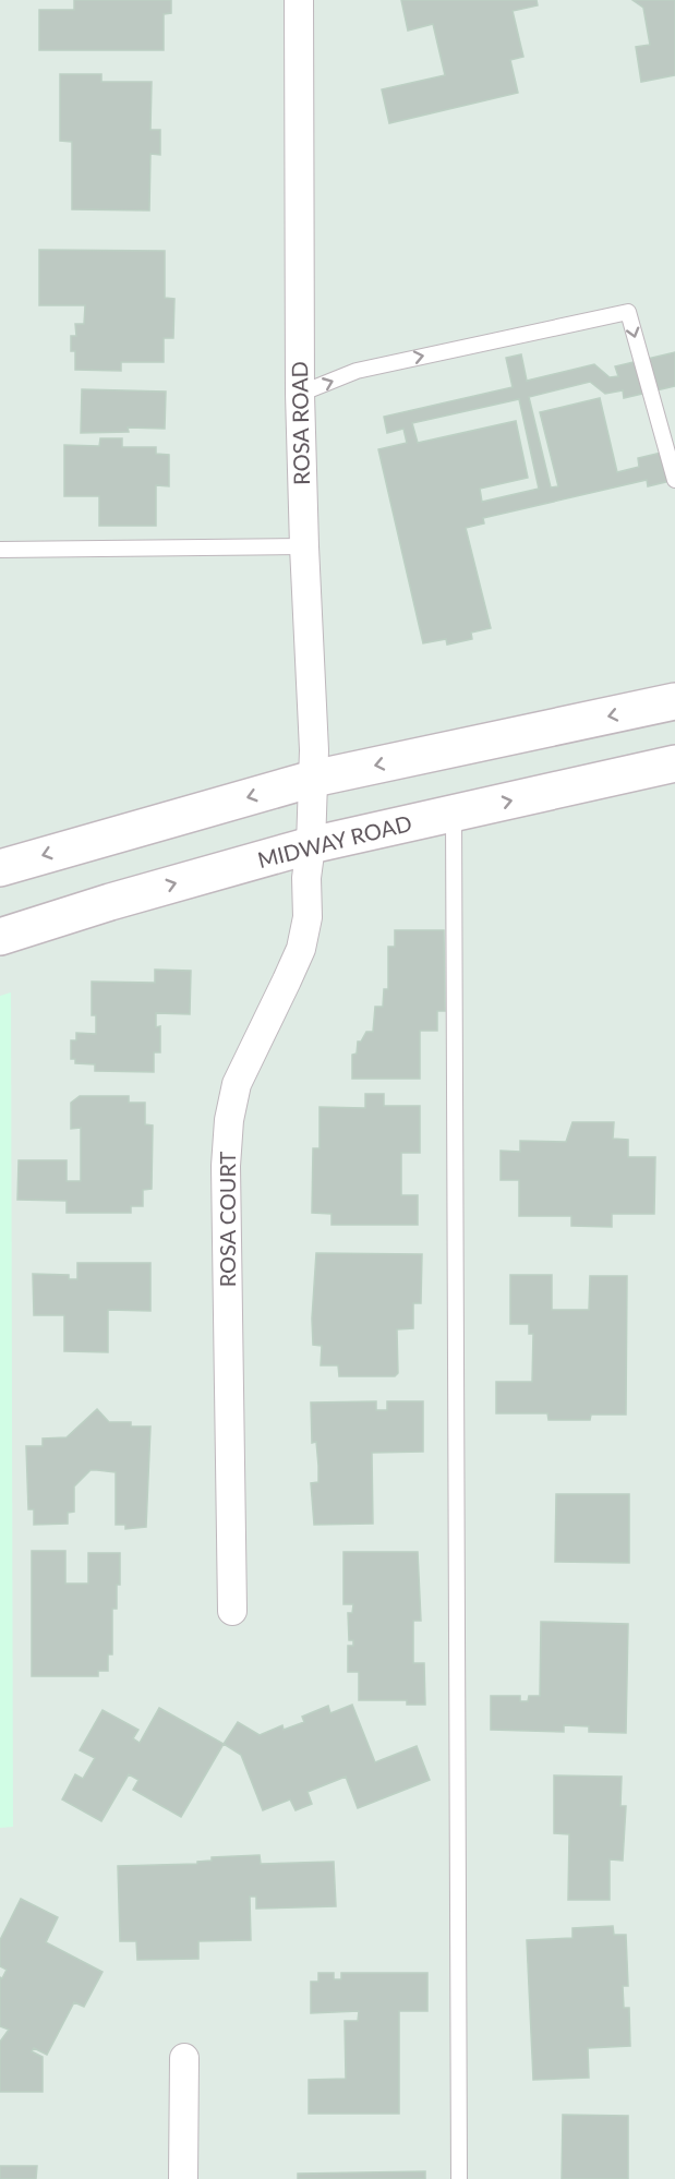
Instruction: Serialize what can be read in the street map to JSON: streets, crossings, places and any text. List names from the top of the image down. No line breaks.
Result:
{"streets":{"main road":["MIDWAY ROAD"],"street":["ROSA ROAD","ROSA COURT"]},"crossings":[["ROSA ROAD","MIDWAY ROAD"],["ROSA ROAD","ROSA COURT"],["MIDWAY ROAD","ROSA COURT"]]}
